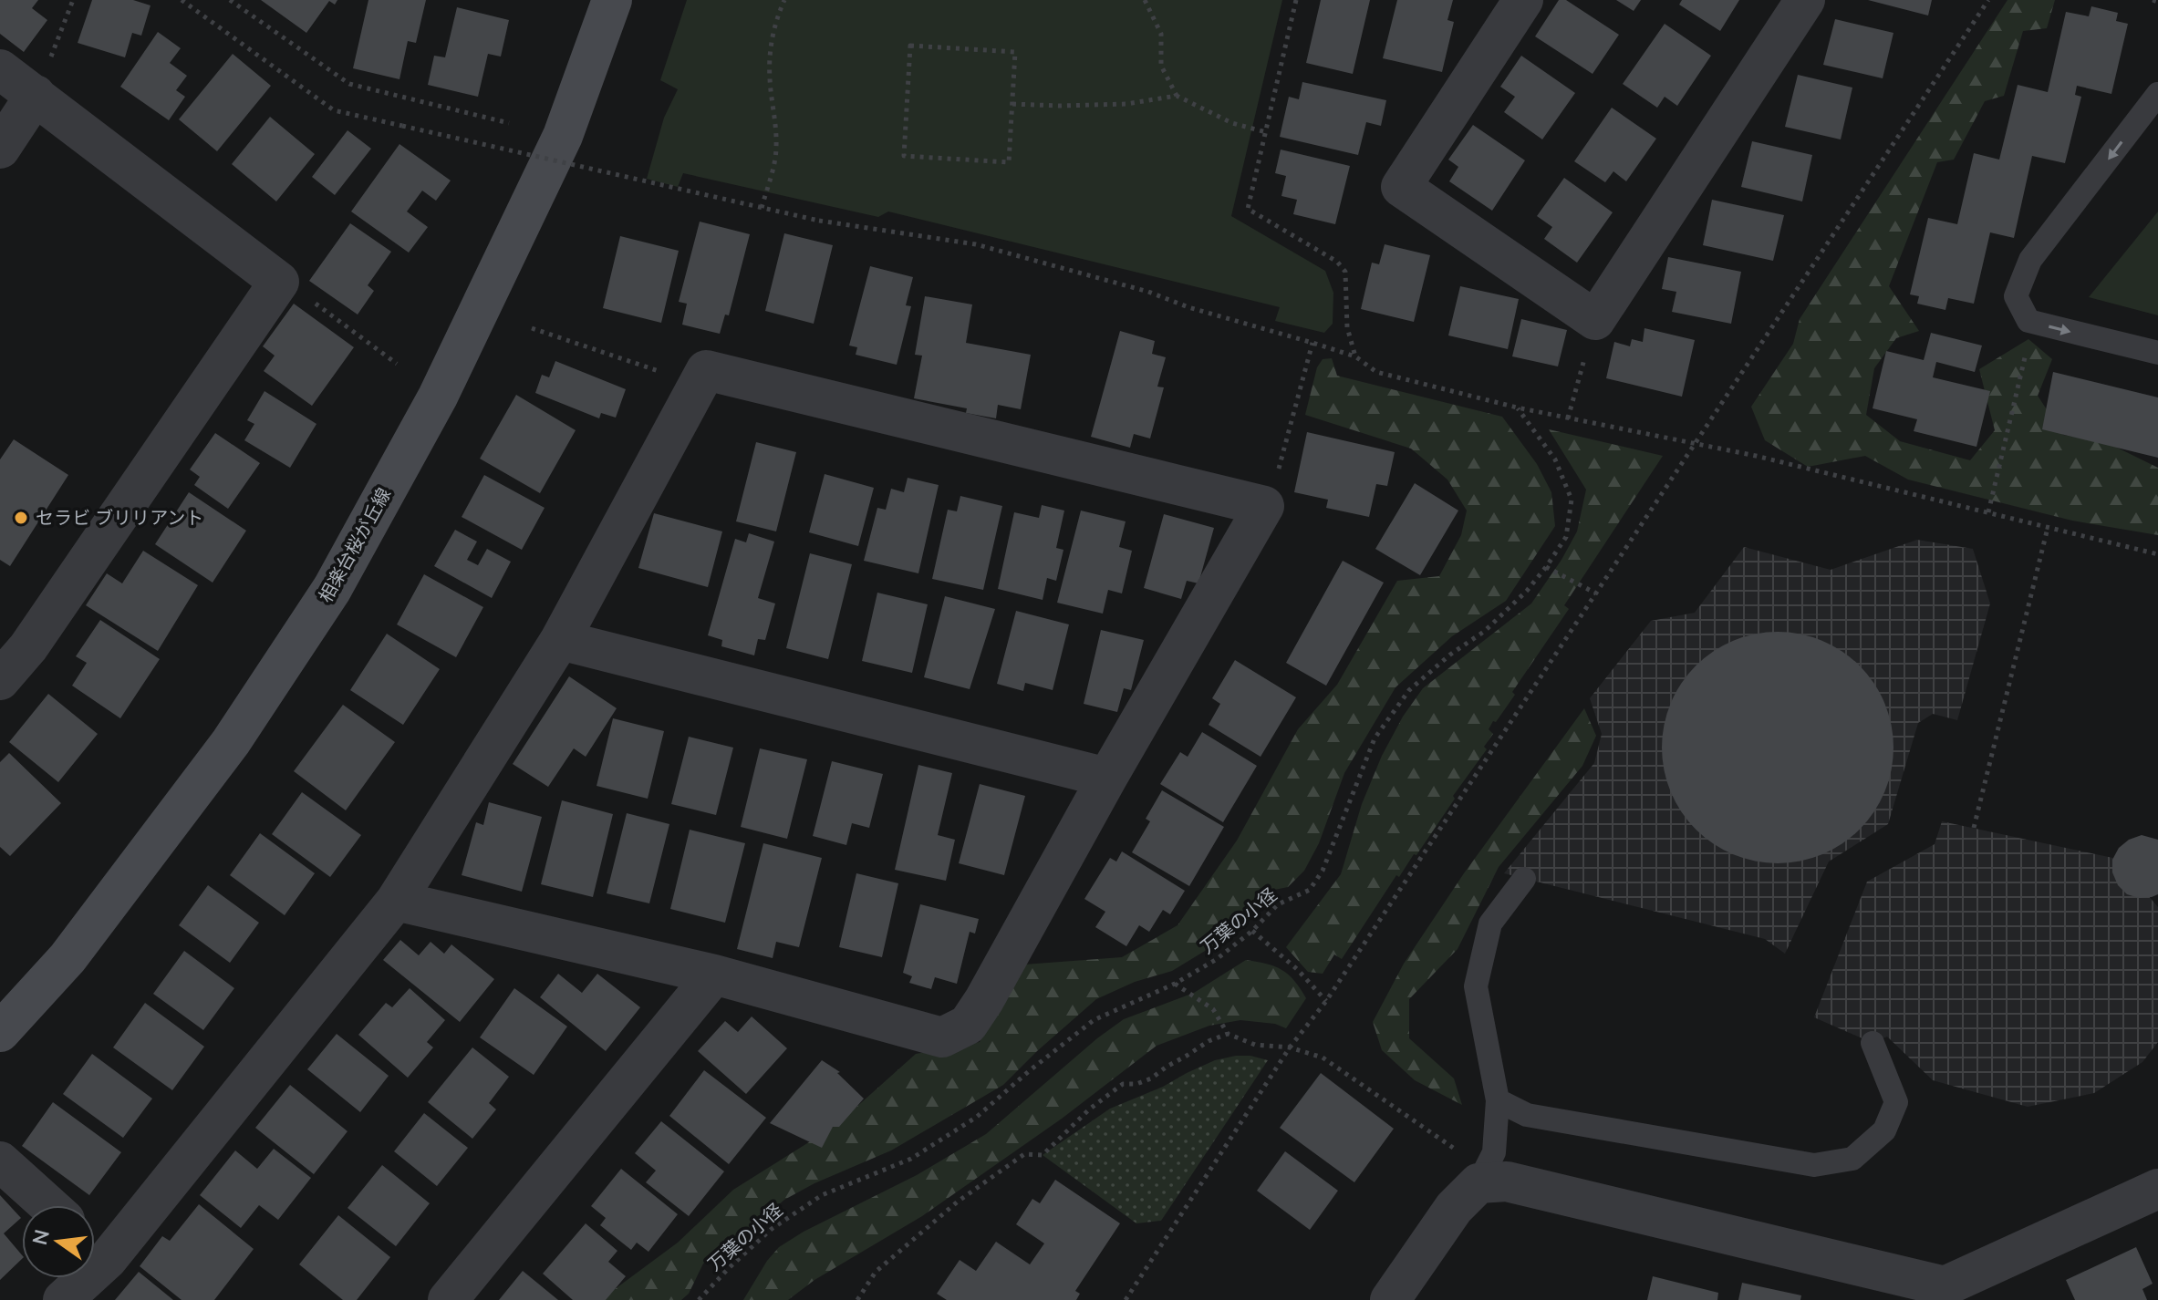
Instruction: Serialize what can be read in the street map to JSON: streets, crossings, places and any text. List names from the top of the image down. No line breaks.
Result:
{"streets":{"main road":["相楽台桜が丘線"],"path":["万葉の小径"]},"places":["セラビ ブリリアント"],"north":"left"}
